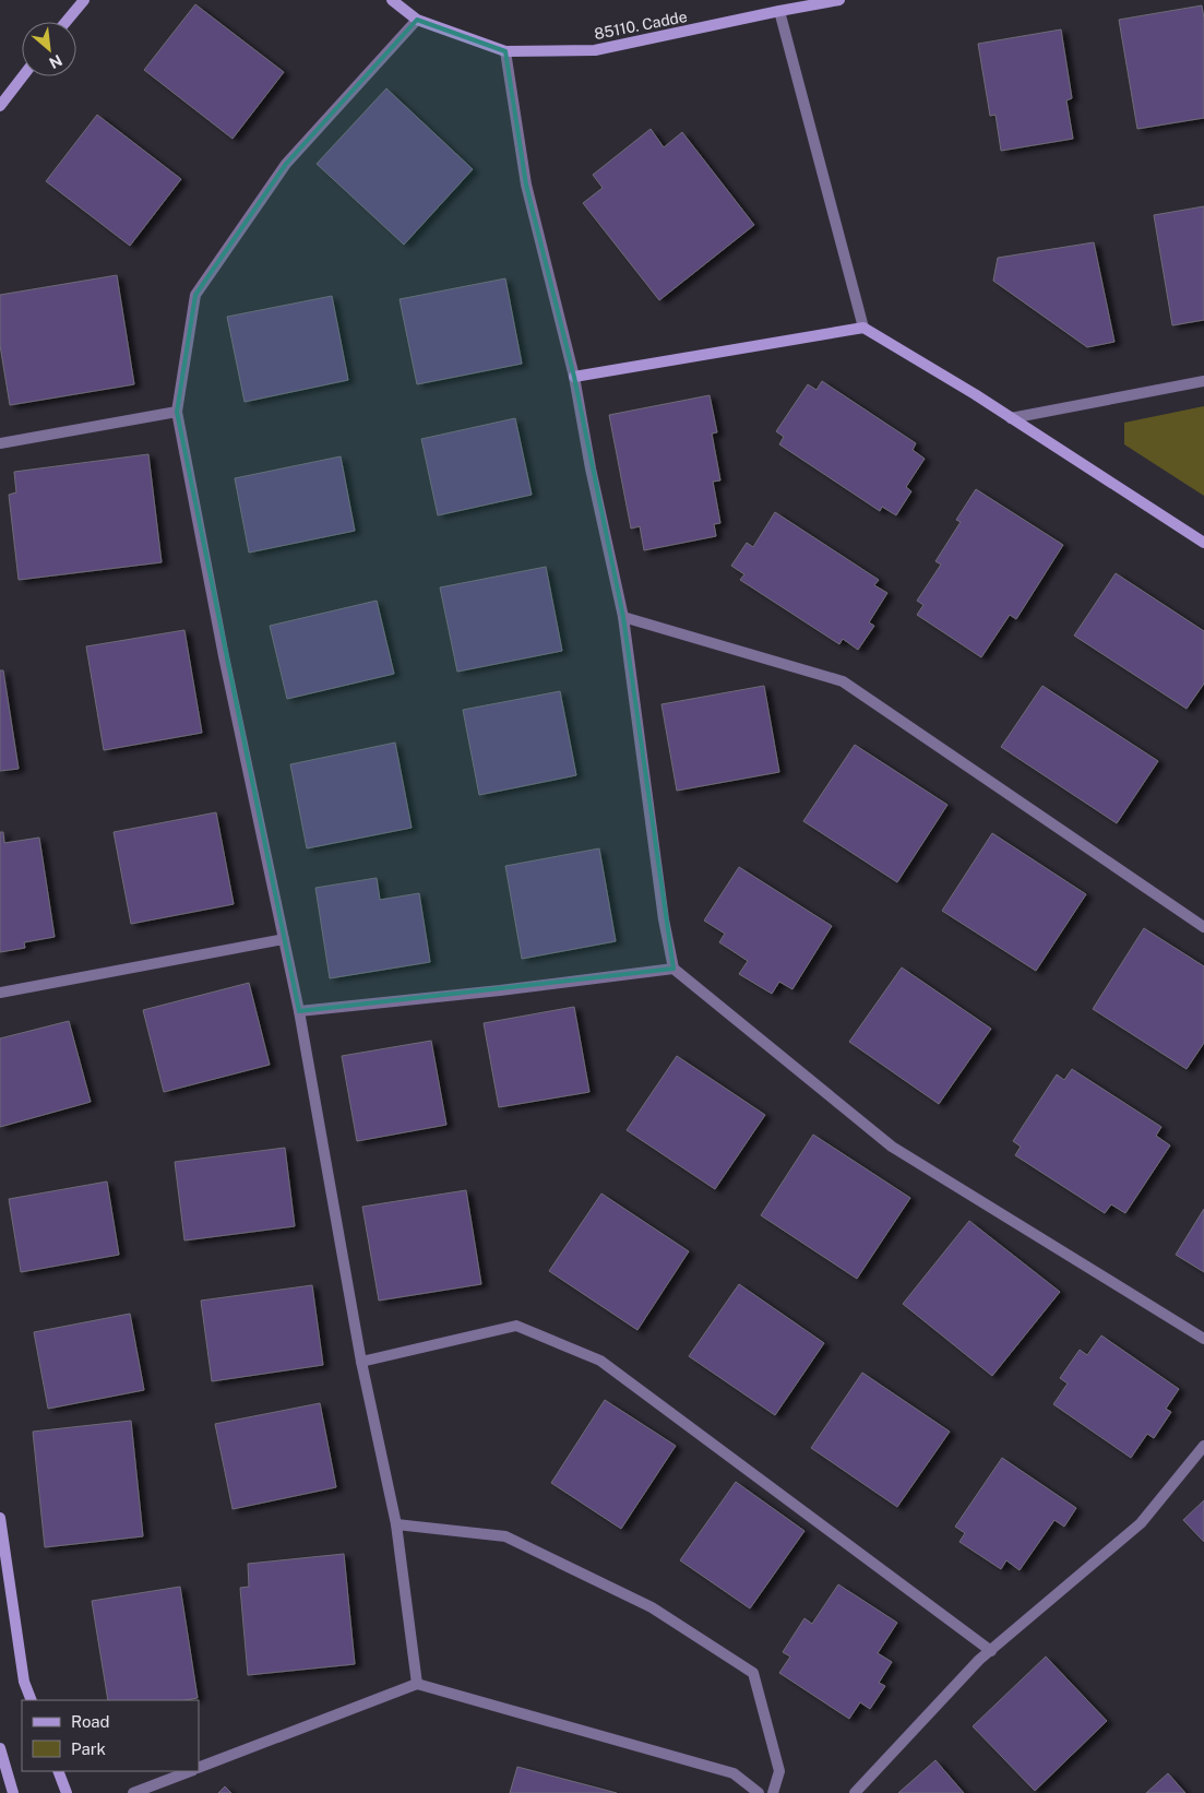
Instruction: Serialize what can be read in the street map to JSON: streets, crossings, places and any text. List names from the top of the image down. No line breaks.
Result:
{"streets":{"street":["85110. Cadde"]},"legend":["Road","Park"],"north":"bottom right"}
